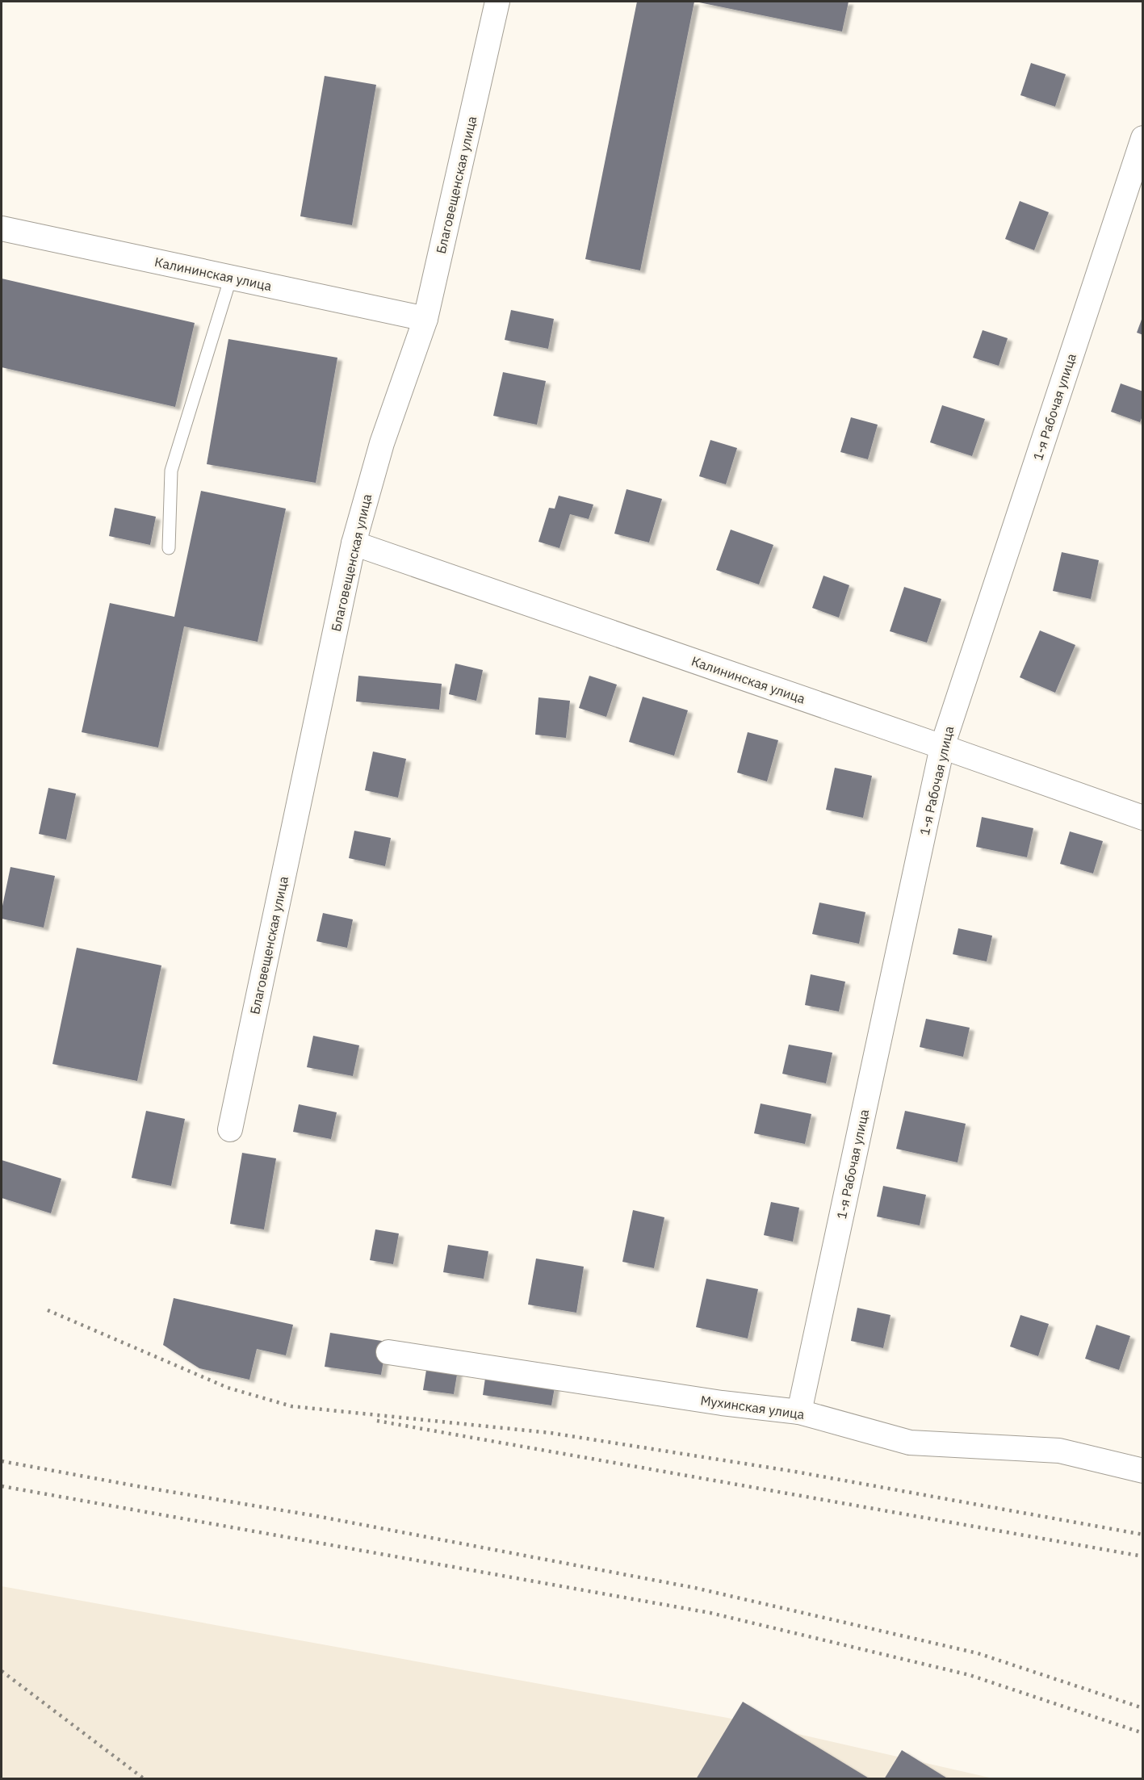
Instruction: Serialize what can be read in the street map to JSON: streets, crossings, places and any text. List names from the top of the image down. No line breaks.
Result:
{"streets":{"street":["Благовещенская улица","Калининская улица","1-я Рабочая улица","Мухинская улица"]},"crossings":[["Благовещенская улица","Калининская улица"],["Калининская улица","1-я Рабочая улица"],["1-я Рабочая улица","Мухинская улица"]]}
